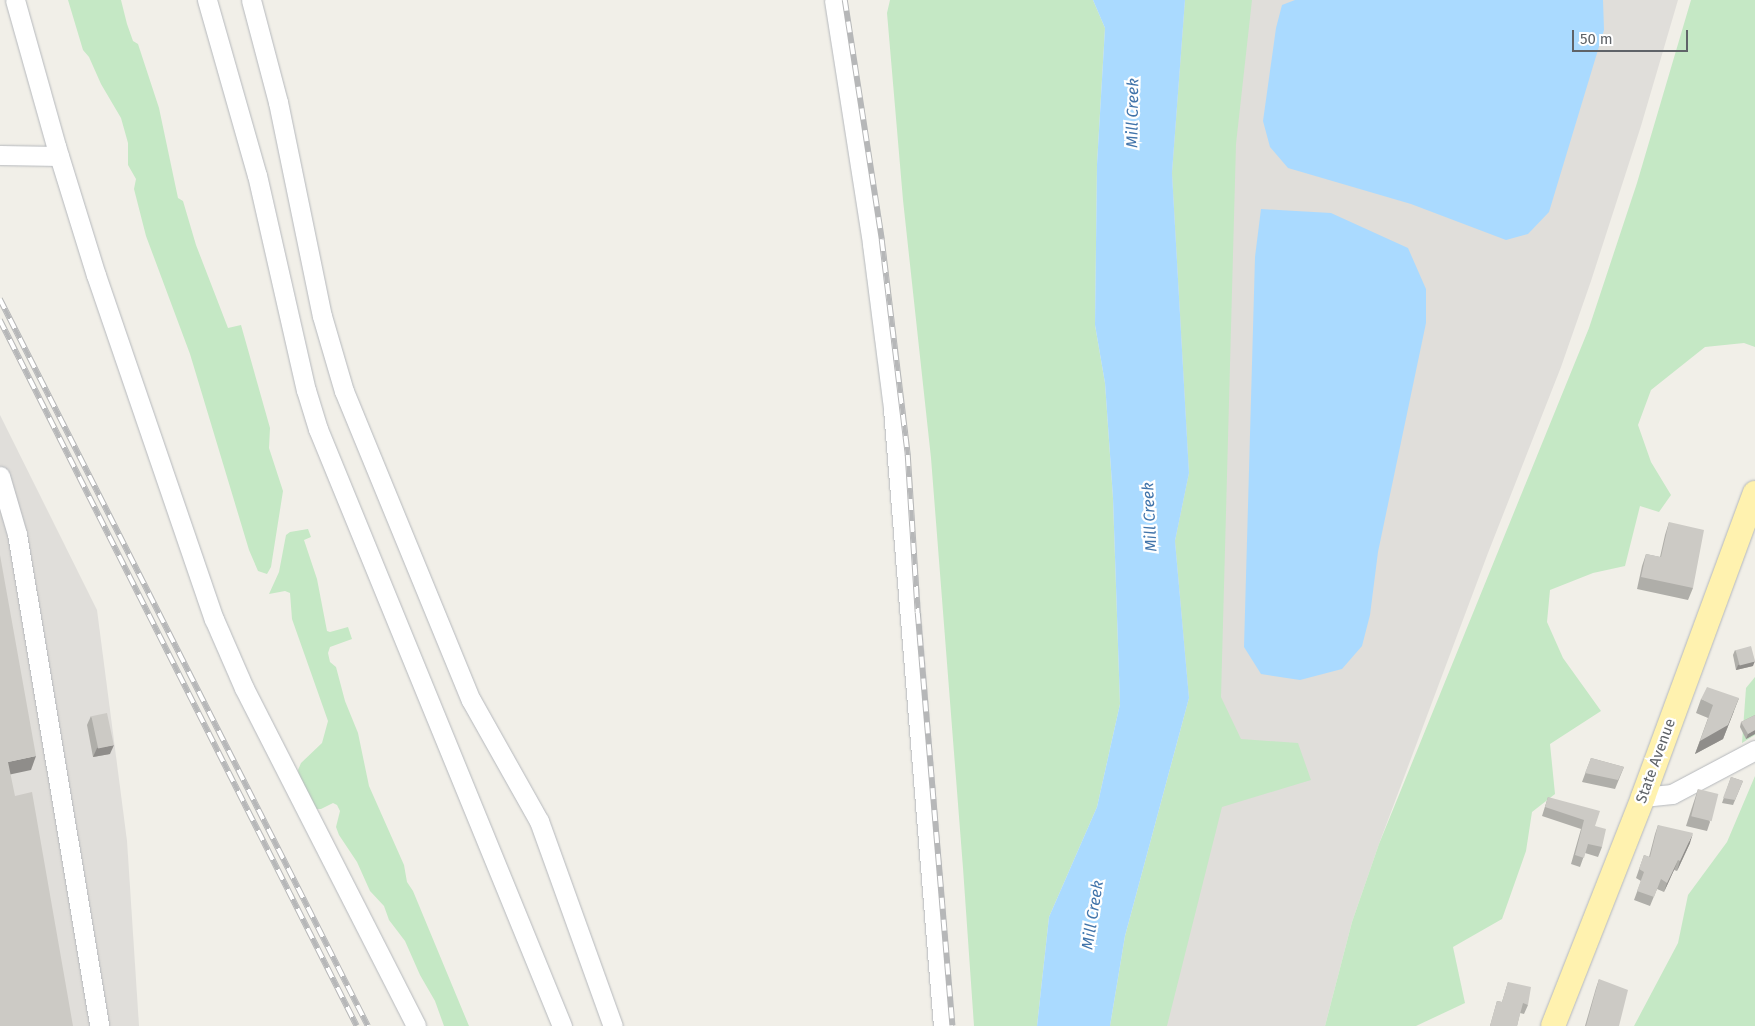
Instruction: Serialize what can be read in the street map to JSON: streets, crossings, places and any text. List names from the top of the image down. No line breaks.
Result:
{"streets":{"main road":["State Avenue"]},"water":["Mill Creek"],"scale_bar":"50 m"}
